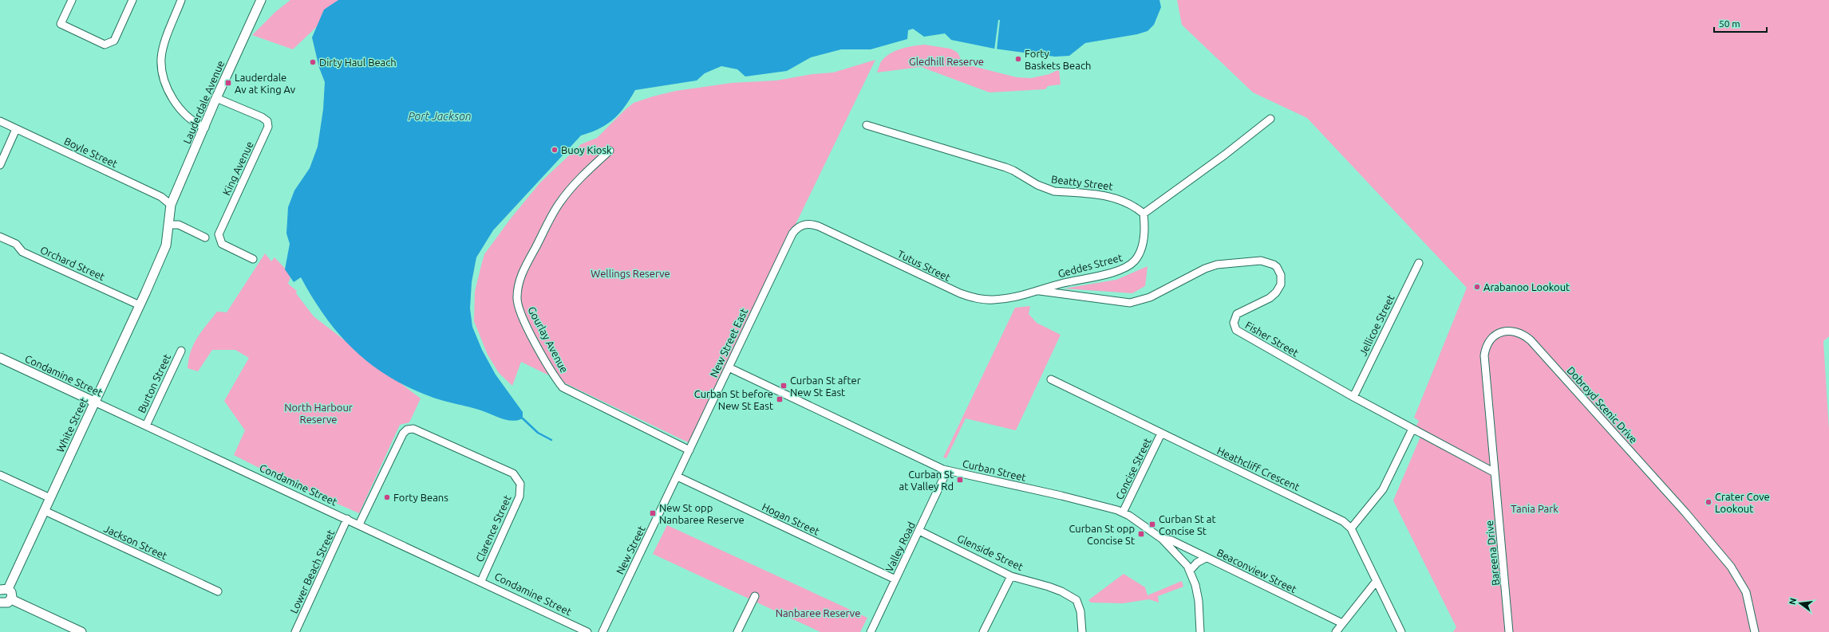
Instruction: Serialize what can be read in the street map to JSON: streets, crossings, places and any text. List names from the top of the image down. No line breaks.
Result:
{"streets":{"street":["Lauderdale Avenue","Boyle Street","King Avenue","Beatty Street","Orchard Street","Tutus Street","Geddes Street","Jellicoe Street","Fisher Street","Gourlay Avenue","New Street East","Condamine Street","Burton Street","Dobroyd Scenic Drive","White Street","Concise Street","Heathcliff Crescent","Curban Street","Hogan Street","Clarence Street","Jackson Street","Valley Road","New Street","Glenside Street","Bareena Drive","Beaconview Street","Lower Beach Street"]},"crossings":[["Lauderdale Avenue","Boyle Street"],["Lauderdale Avenue","King Avenue"],["Lauderdale Avenue","White Street"],["Beatty Street","Geddes Street"],["Orchard Street","White Street"],["Tutus Street","Geddes Street"],["Tutus Street","Fisher Street"],["Tutus Street","New Street East"],["Geddes Street","Fisher Street"],["Jellicoe Street","Fisher Street"],["Fisher Street","Dobroyd Scenic Drive"],["Fisher Street","Bareena Drive"],["Gourlay Avenue","New Street East"],["New Street East","Curban Street"],["New Street East","Hogan Street"],["New Street East","New Street"],["Condamine Street","Burton Street"],["Condamine Street","White Street"],["Condamine Street","Clarence Street"],["Condamine Street","Lower Beach Street"],["Dobroyd Scenic Drive","Bareena Drive"],["White Street","Jackson Street"],["Concise Street","Heathcliff Crescent"],["Concise Street","Curban Street"],["Curban Street","Valley Road"],["Curban Street","Beaconview Street"],["Hogan Street","Valley Road"],["Hogan Street","New Street"],["Valley Road","Glenside Street"]],"water":["Port Jackson"],"parks":["Gledhill Reserve","Wellings Reserve","North Harbour Reserve","Tania Park","Nanbaree Reserve"],"places":{"other":["Forty Baskets Beach","Dirty Haul Beach","Buoy Kiosk","Arabanoo Lookout","Forty Beans","Crater Cove Lookout"],"transit":["Lauderdale Av at King Av","Curban St after New St East","Curban St before New St East","Curban St at Valley Rd","New St opp Nanbaree Reserve","Curban St at Concise St","Curban St opp Concise St"]},"scale_bar":"50 m","north":"left"}
